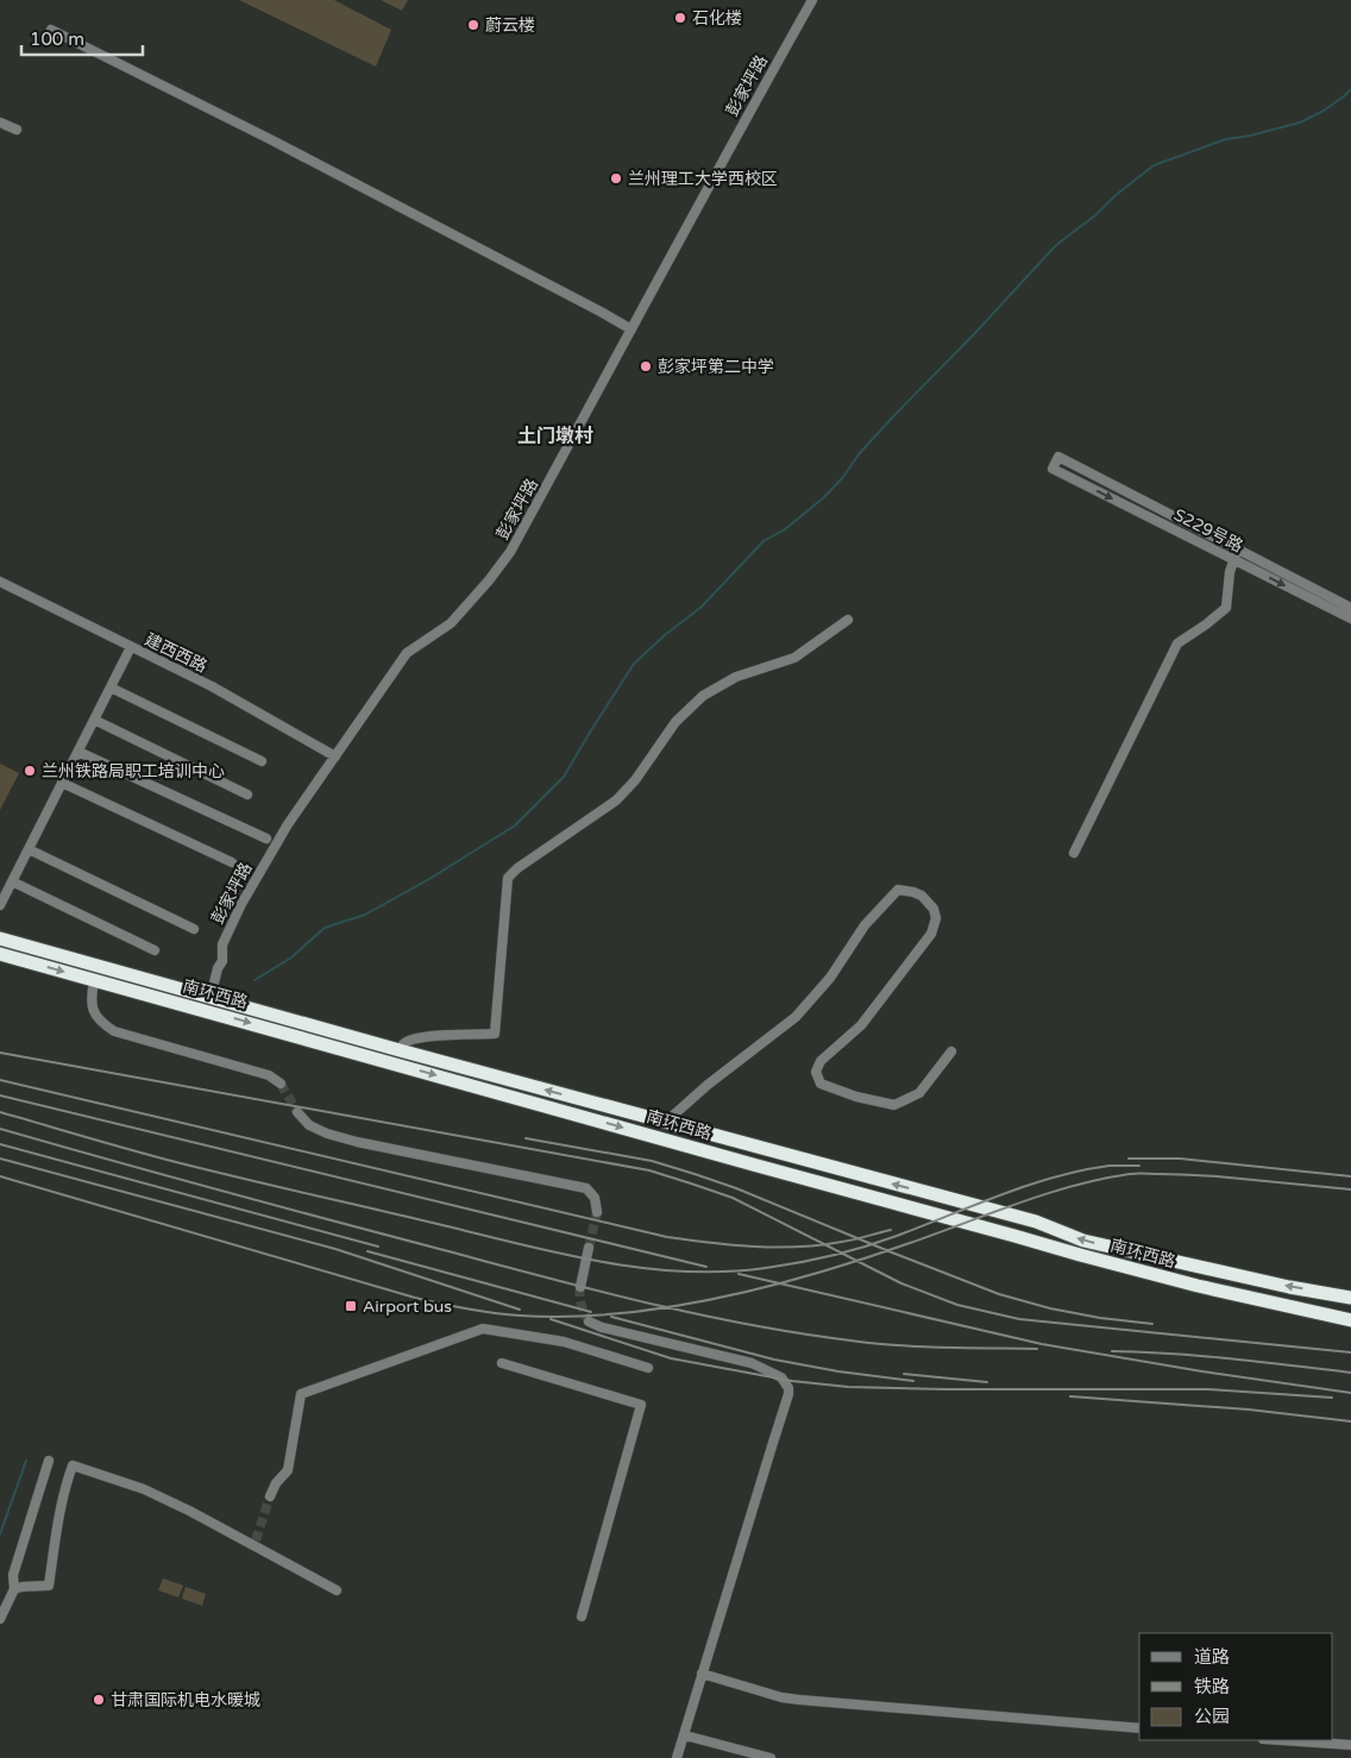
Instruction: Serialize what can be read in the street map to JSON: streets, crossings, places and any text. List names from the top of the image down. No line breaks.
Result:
{"streets":{"highway":["南环西路"],"street":["彭家坪路","S229号路","建西西路"]},"crossings":[["彭家坪路","建西西路"],["彭家坪路","南环西路"]],"districts":["土门墩村"],"places":{"other":["石化楼","蔚云楼","兰州理工大学西校区","彭家坪第二中学","兰州铁路局职工培训中心","甘肃国际机电水暖城"],"transit":["Airport bus"]},"legend":["道路","铁路","公园"],"scale_bar":"100 m"}
